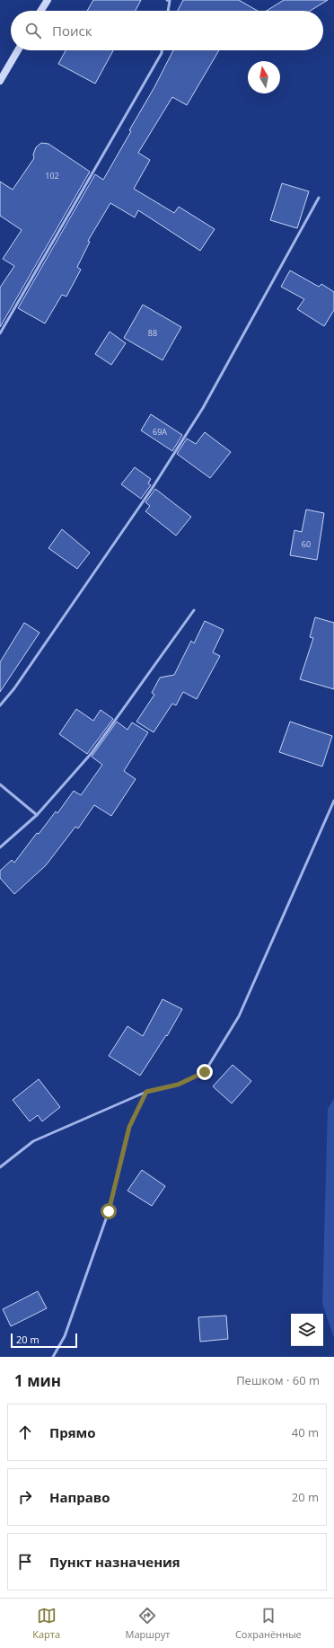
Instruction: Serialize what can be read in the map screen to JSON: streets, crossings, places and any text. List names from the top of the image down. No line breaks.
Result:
{"house_numbers":["102","88","69А","60"],"scale_bar":"20 m","north":"top","page":{"search":"Поиск","scale":"20 m","heading":["1 мин","Пешком · 60 m"],"list":[["Прямо","40 m"],["Направо","20 m"],"Пункт назначения"],"nav":["Карта","Маршрут","Сохранённые"]}}
